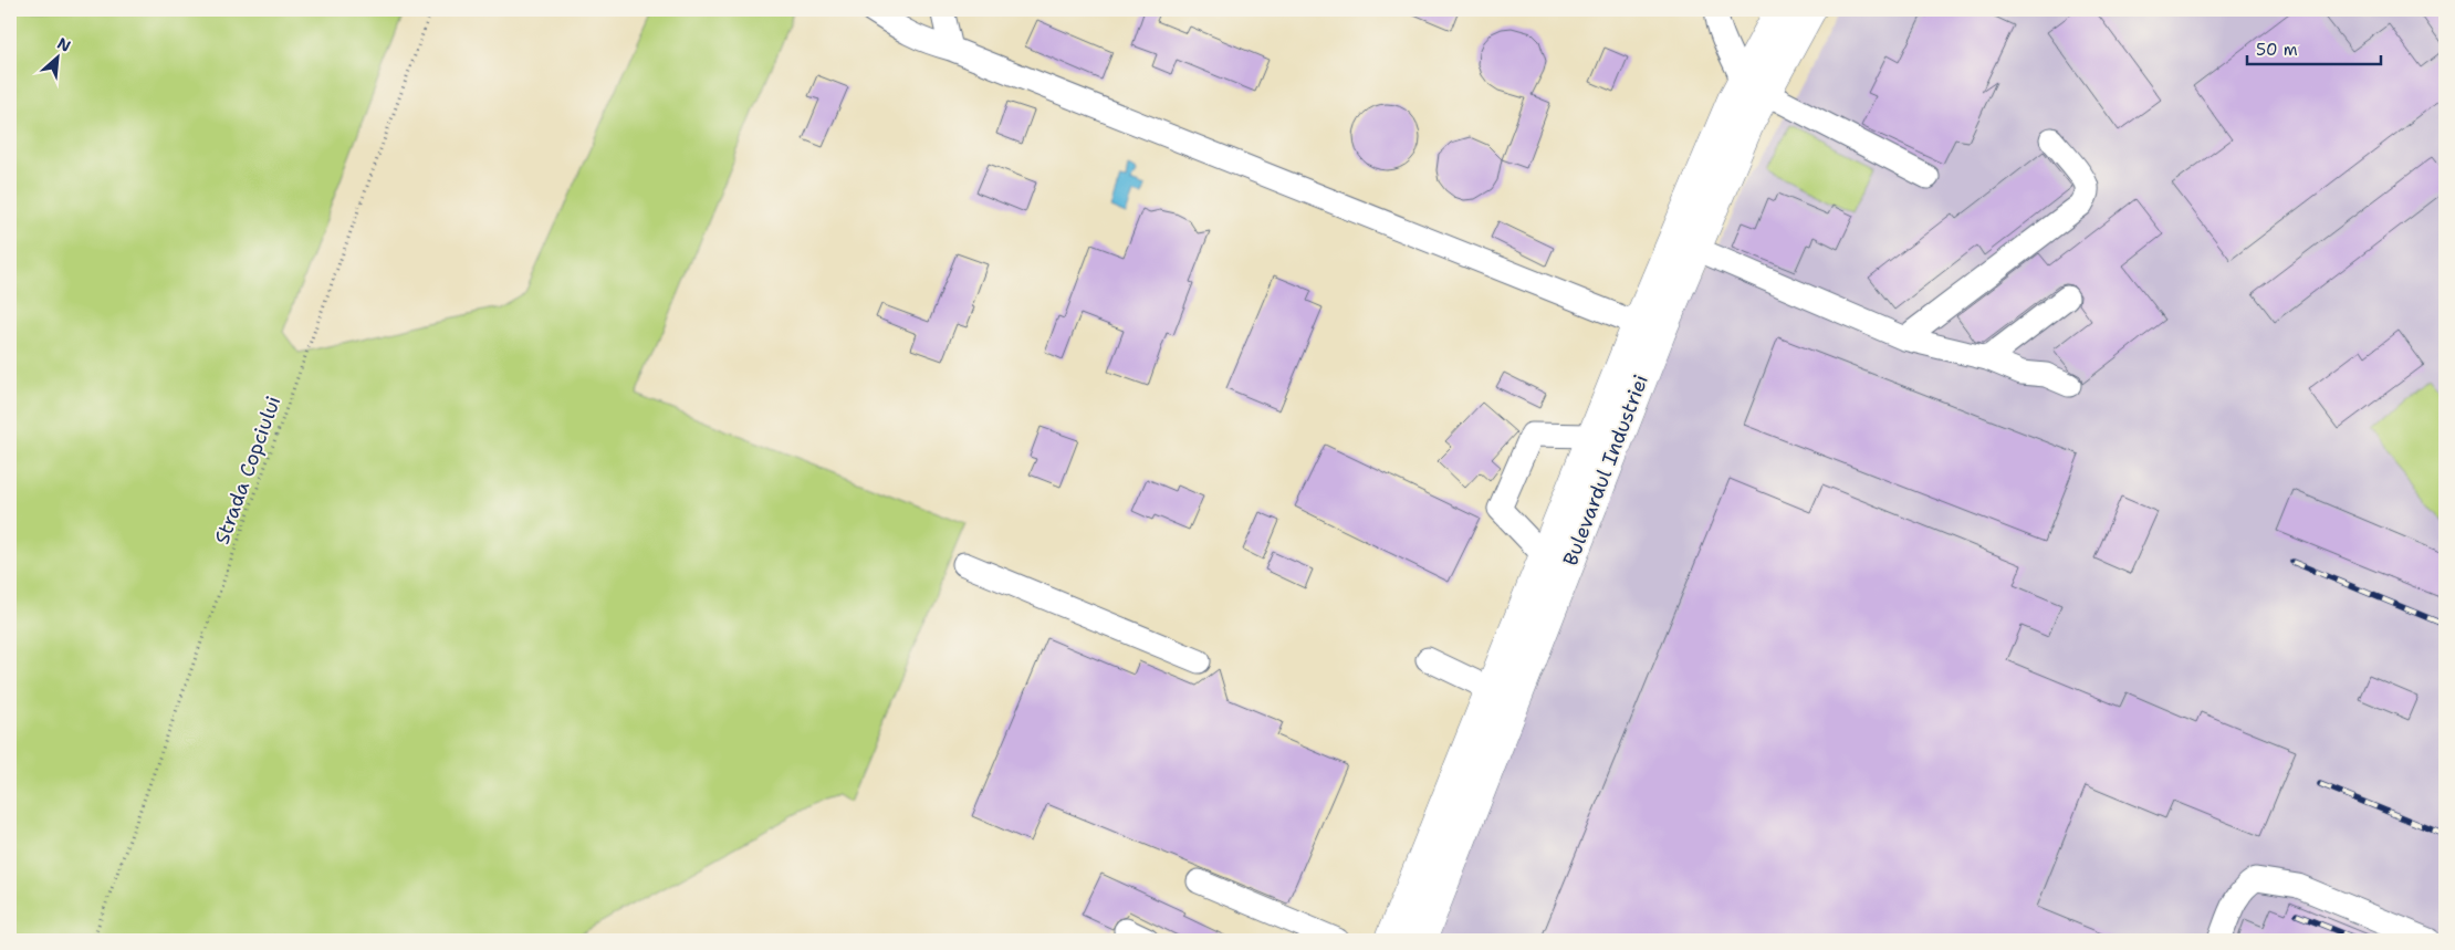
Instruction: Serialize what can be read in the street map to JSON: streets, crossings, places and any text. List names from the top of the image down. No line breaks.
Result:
{"streets":{"main road":["Bulevardul Industriei"],"path":["Strada Copciului"]},"scale_bar":"50 m","north":"top right"}
